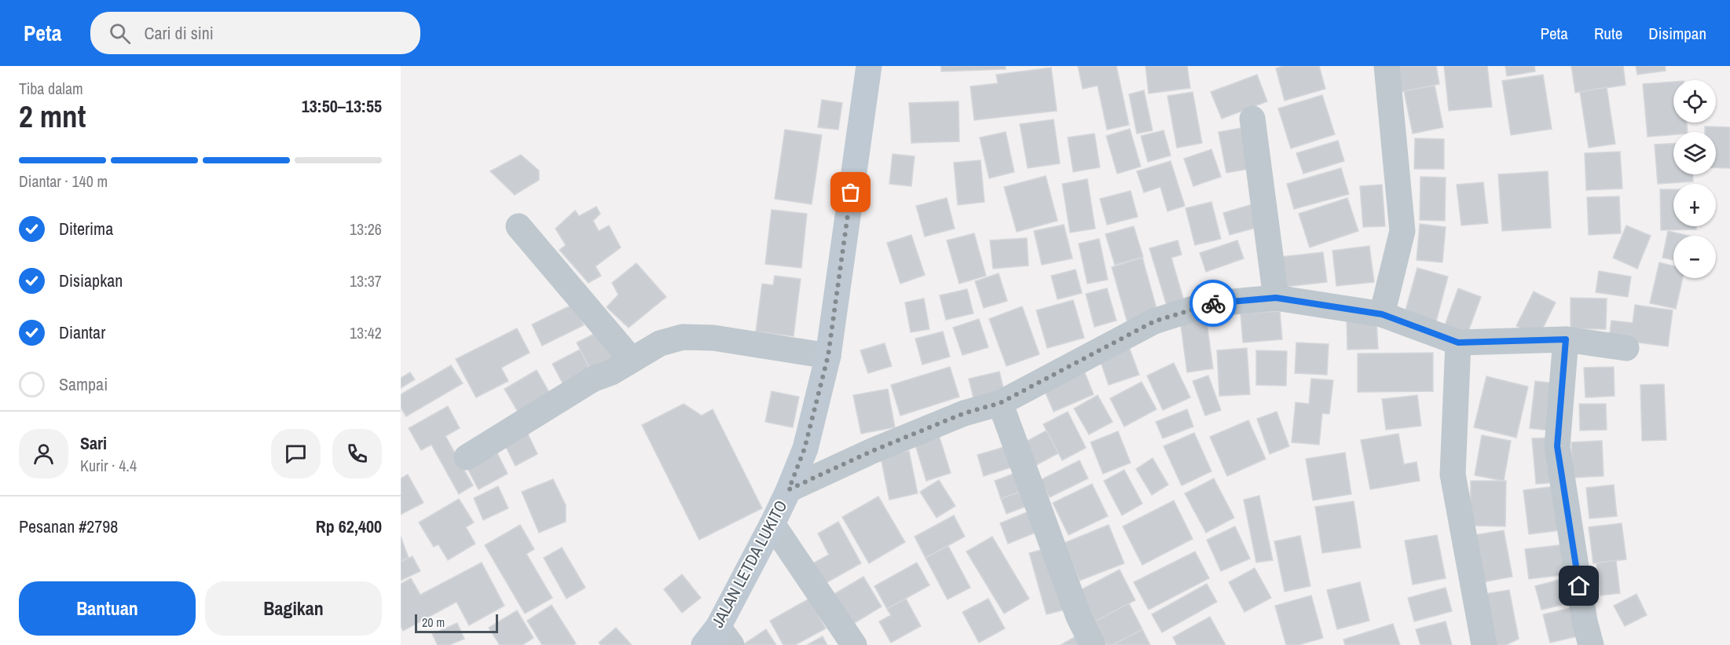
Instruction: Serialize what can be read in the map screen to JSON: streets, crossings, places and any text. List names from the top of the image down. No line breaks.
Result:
{"streets":{"street":["JALAN LETDA LUKITO"]},"scale_bar":"20 m","page":{"header":"Peta","search":"Cari di sini","nav":["Peta","Rute","Disimpan"],"heading":["2 mnt","Tiba dalam","13:50–13:55"],"panel":["Sari","Kurir · 4.4","Pesanan #2798","Rp 62,400"],"map_buttons":["+","−"],"bar":"Diantar · 140 m","list":[["Diterima","13:26"],["Disiapkan","13:37"],["Diantar","13:42"],"Sampai"],"buttons":["Bantuan","Bagikan"],"scale":"20 m"}}
